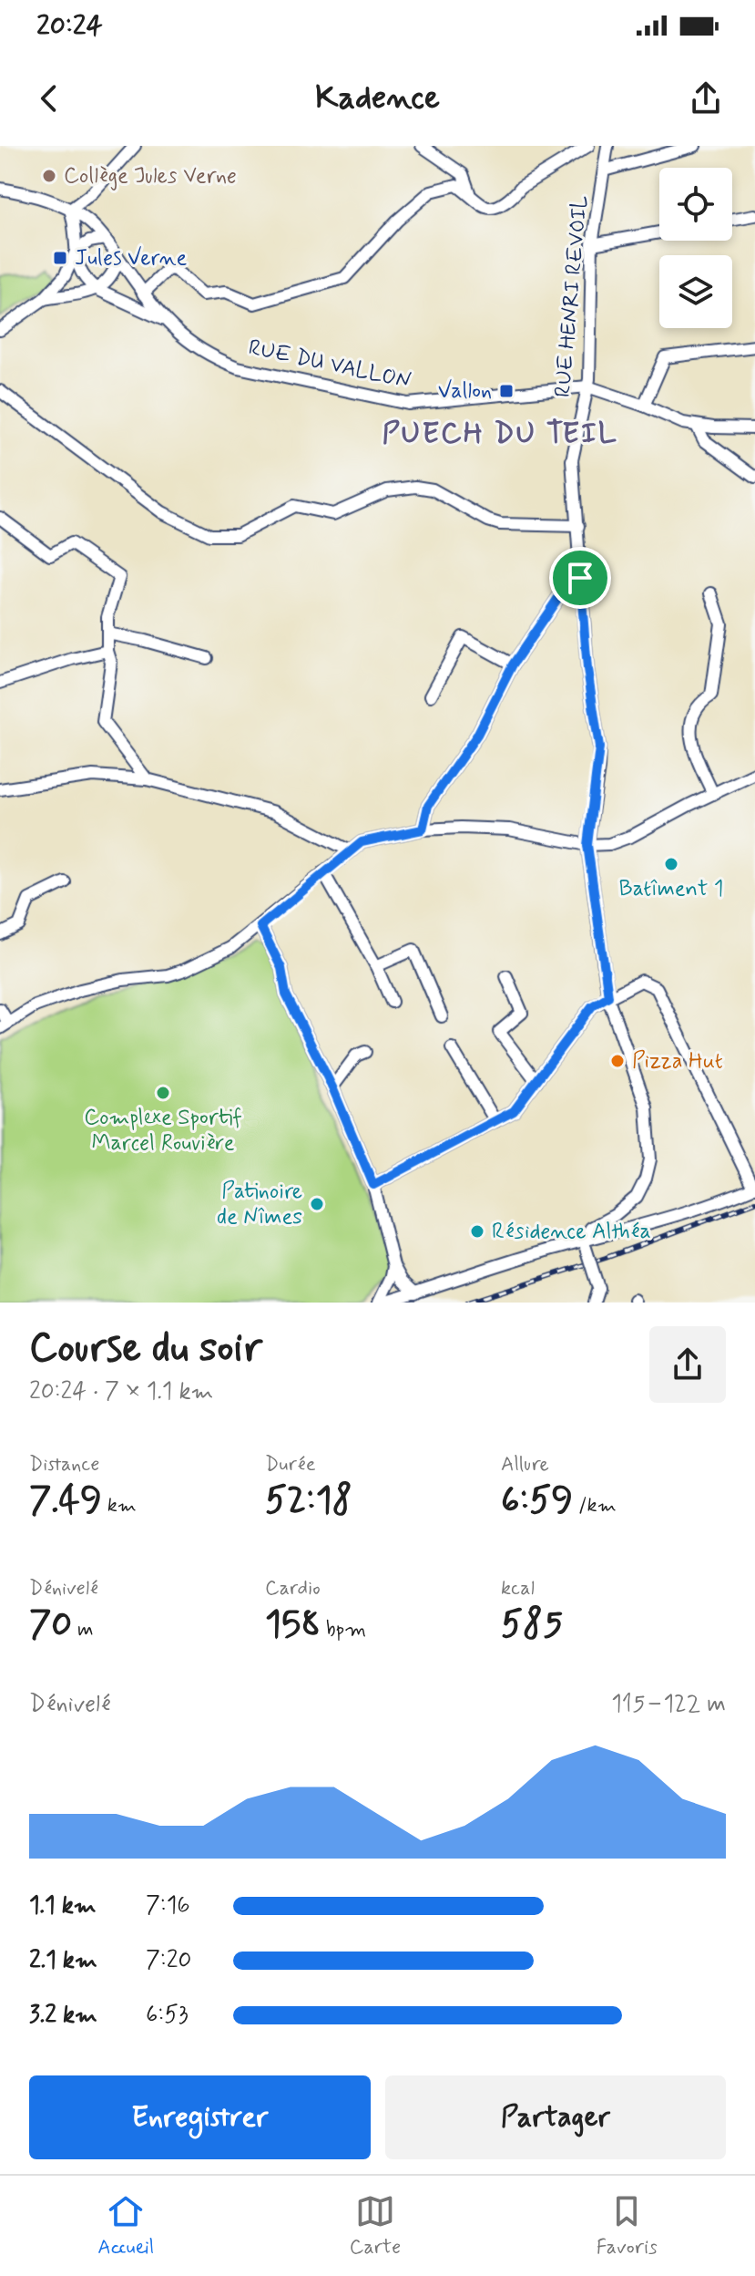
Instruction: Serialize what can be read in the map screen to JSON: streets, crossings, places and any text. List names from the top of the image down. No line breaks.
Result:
{"streets":{"street":["RUE HENRI REVOIL","RUE DU VALLON"]},"crossings":[["RUE HENRI REVOIL","RUE DU VALLON"]],"districts":["PUECH DU TEIL"],"places":{"other":["Collège Jules Verne","Batîment 1","Pizza Hut","Complexe Sportif Marcel Rouvière","Patinoire de Nîmes","Résidence Althéa"],"transit":["Jules Verne","Vallon"]},"page":{"status":"20:24","header":"Kadence","heading":["Course du soir","20:24 · 7 × 1.1 km"],"stats":[["Distance","7.49 km"],["Durée","52:18"],["Allure","6:59 /km"],["Dénivelé","70 m"],["Cardio","158 bpm"],["kcal","585"]],"chart":["Dénivelé","115–122 m"],"list":[{"name":"1.1 km","note":"7:16"},{"name":"2.1 km","note":"7:20"},{"name":"3.2 km","note":"6:53"}],"buttons":["Enregistrer","Partager"],"tabs":["Accueil","Carte","Favoris"]}}
